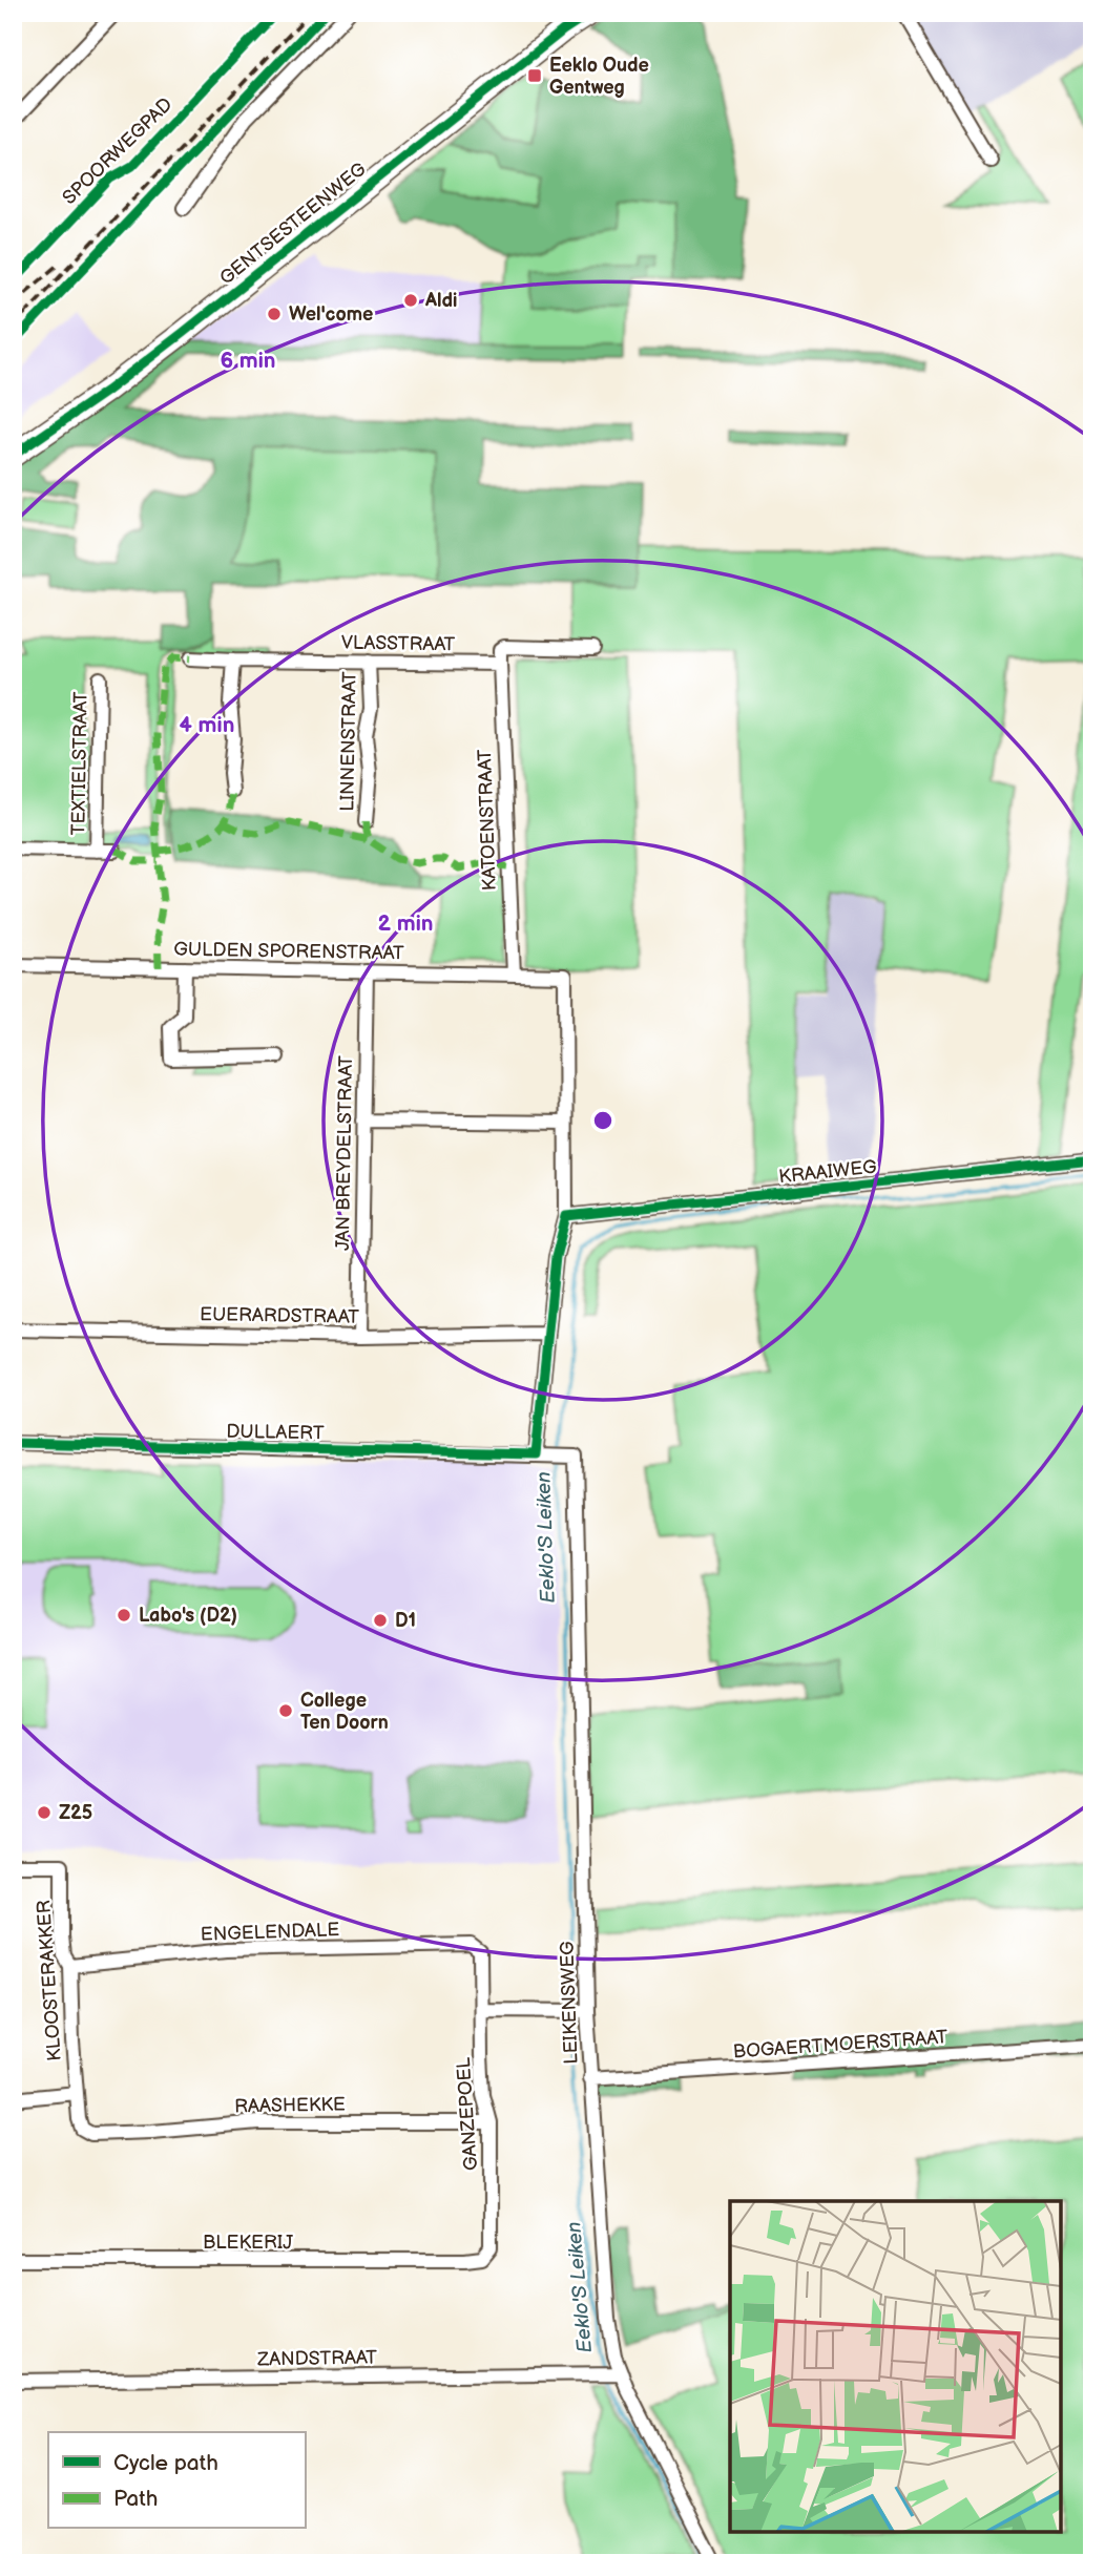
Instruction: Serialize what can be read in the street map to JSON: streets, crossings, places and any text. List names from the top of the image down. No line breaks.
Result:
{"streets":{"main road":["GENTSESTEENWEG"],"street":["VLASSTRAAT","LINNENSTRAAT","TEXTIELSTRAAT","KATOENSTRAAT","GULDEN SPORENSTRAAT","JAN BREYDELSTRAAT","KRAAIWEG","EUERARDSTRAAT","DULLAERT","ENGELENDALE","KLOOSTERAKKER","LEIKENSWEG","BOGAERTMOERSTRAAT","RAASHEKKE","GANZEPOEL","BLEKERIJ","ZANDSTRAAT"],"cycle path":["SPOORWEGPAD"]},"crossings":[["VLASSTRAAT","LINNENSTRAAT"],["VLASSTRAAT","KATOENSTRAAT"],["KATOENSTRAAT","GULDEN SPORENSTRAAT"],["GULDEN SPORENSTRAAT","JAN BREYDELSTRAAT"],["JAN BREYDELSTRAAT","EUERARDSTRAAT"],["DULLAERT","LEIKENSWEG"],["ENGELENDALE","KLOOSTERAKKER"],["ENGELENDALE","GANZEPOEL"],["KLOOSTERAKKER","RAASHEKKE"],["LEIKENSWEG","BOGAERTMOERSTRAAT"],["LEIKENSWEG","ZANDSTRAAT"],["RAASHEKKE","GANZEPOEL"],["GANZEPOEL","BLEKERIJ"]],"water":["Eeklo'S Leiken"],"places":{"transit":["Eeklo Oude Gentweg"],"other":["Aldi","Wel'come","Labo's (D2)","D1","College Ten Doorn","Z25"]},"legend":["Cycle path","Path"],"rings":["6 min","4 min","2 min"]}
